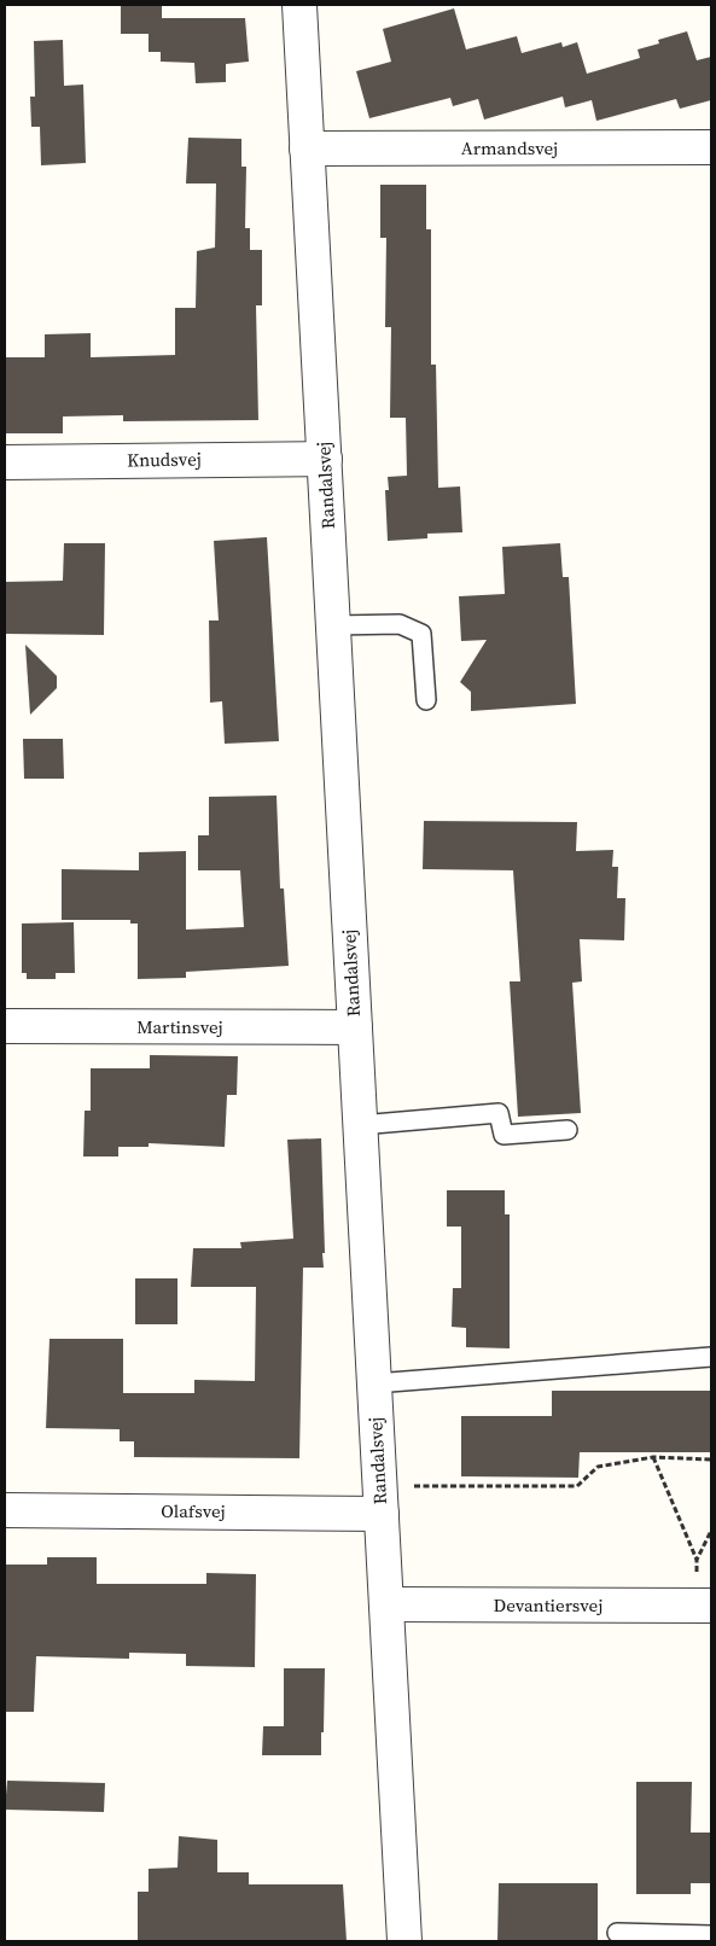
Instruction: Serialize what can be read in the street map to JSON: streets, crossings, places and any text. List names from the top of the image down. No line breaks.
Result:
{"streets":{"street":["Armandsvej","Knudsvej","Randalsvej","Martinsvej","Olafsvej","Devantiersvej"]},"crossings":[["Armandsvej","Randalsvej"],["Knudsvej","Randalsvej"],["Randalsvej","Martinsvej"],["Randalsvej","Olafsvej"],["Randalsvej","Devantiersvej"]]}
